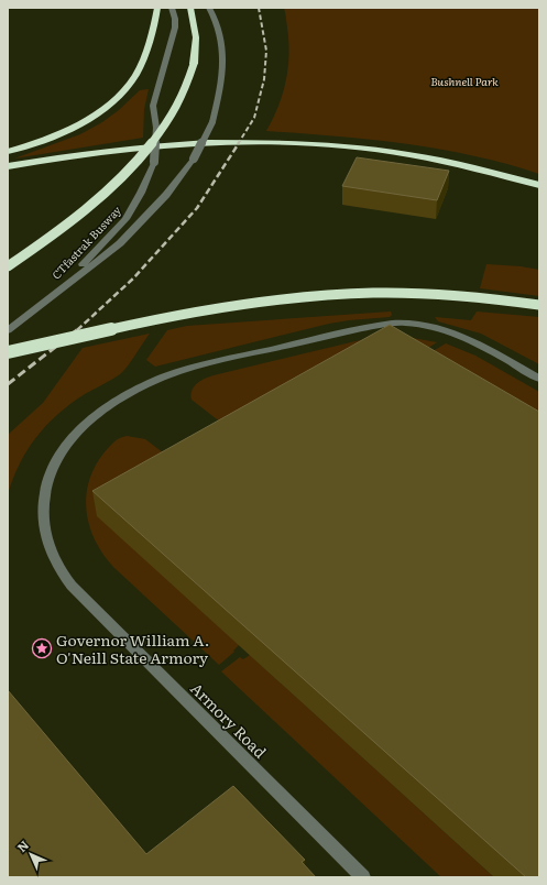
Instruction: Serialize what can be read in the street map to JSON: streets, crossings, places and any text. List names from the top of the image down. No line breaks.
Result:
{"streets":{"street":["CTfastrak Busway","Armory Road"]},"parks":["Bushnell Park"],"places":{"place":["Governor William A. O'Neill State Armory"]},"north":"top left"}
